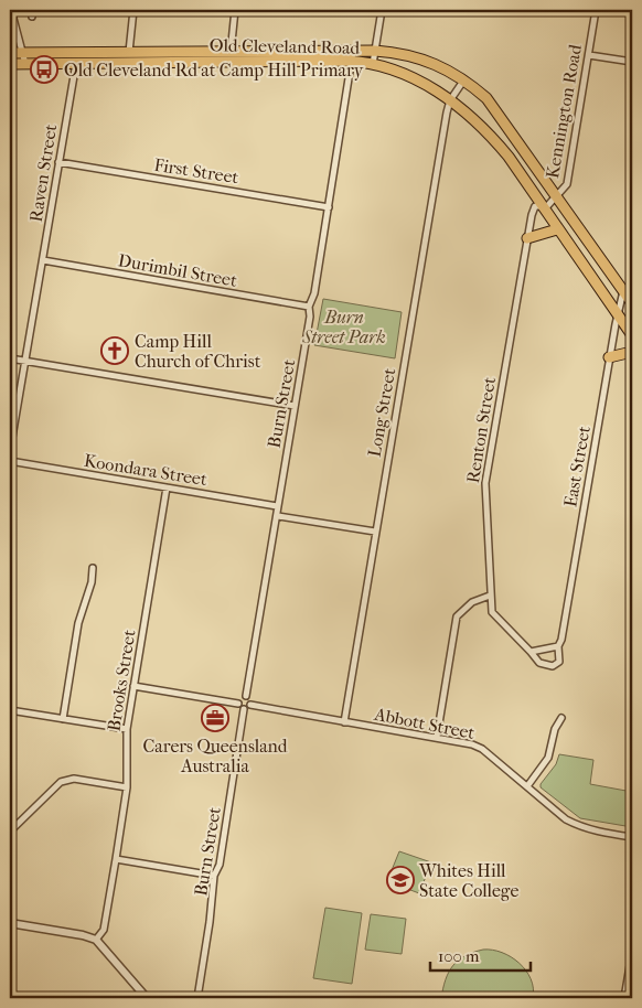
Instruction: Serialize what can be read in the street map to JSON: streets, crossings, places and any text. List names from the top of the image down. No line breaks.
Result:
{"streets":{"highway":["Old Cleveland Road"],"street":["Kennington Road","First Street","Raven Street","Durimbil Street","Burn Street","Long Street","Renton Street","East Street","Koondara Street","Brooks Street","Abbott Street"]},"crossings":[["Old Cleveland Road","Kennington Road"],["Old Cleveland Road","Raven Street"],["Old Cleveland Road","Burn Street"],["Old Cleveland Road","Long Street"],["Old Cleveland Road","Renton Street"],["Old Cleveland Road","East Street"],["Kennington Road","Renton Street"],["First Street","Raven Street"],["First Street","Burn Street"],["Raven Street","Durimbil Street"],["Durimbil Street","Burn Street"],["Burn Street","Koondara Street"],["Burn Street","Abbott Street"],["Long Street","Abbott Street"],["Renton Street","East Street"],["Koondara Street","Brooks Street"]],"parks":["Burn Street Park"],"places":{"bus stop":["Old Cleveland Rd at Camp Hill Primary"],"church":["Camp Hill Church of Christ"],"office":["Carers Queensland Australia"],"school or university":["Whites Hill State College"]},"scale_bar":"100 m"}
